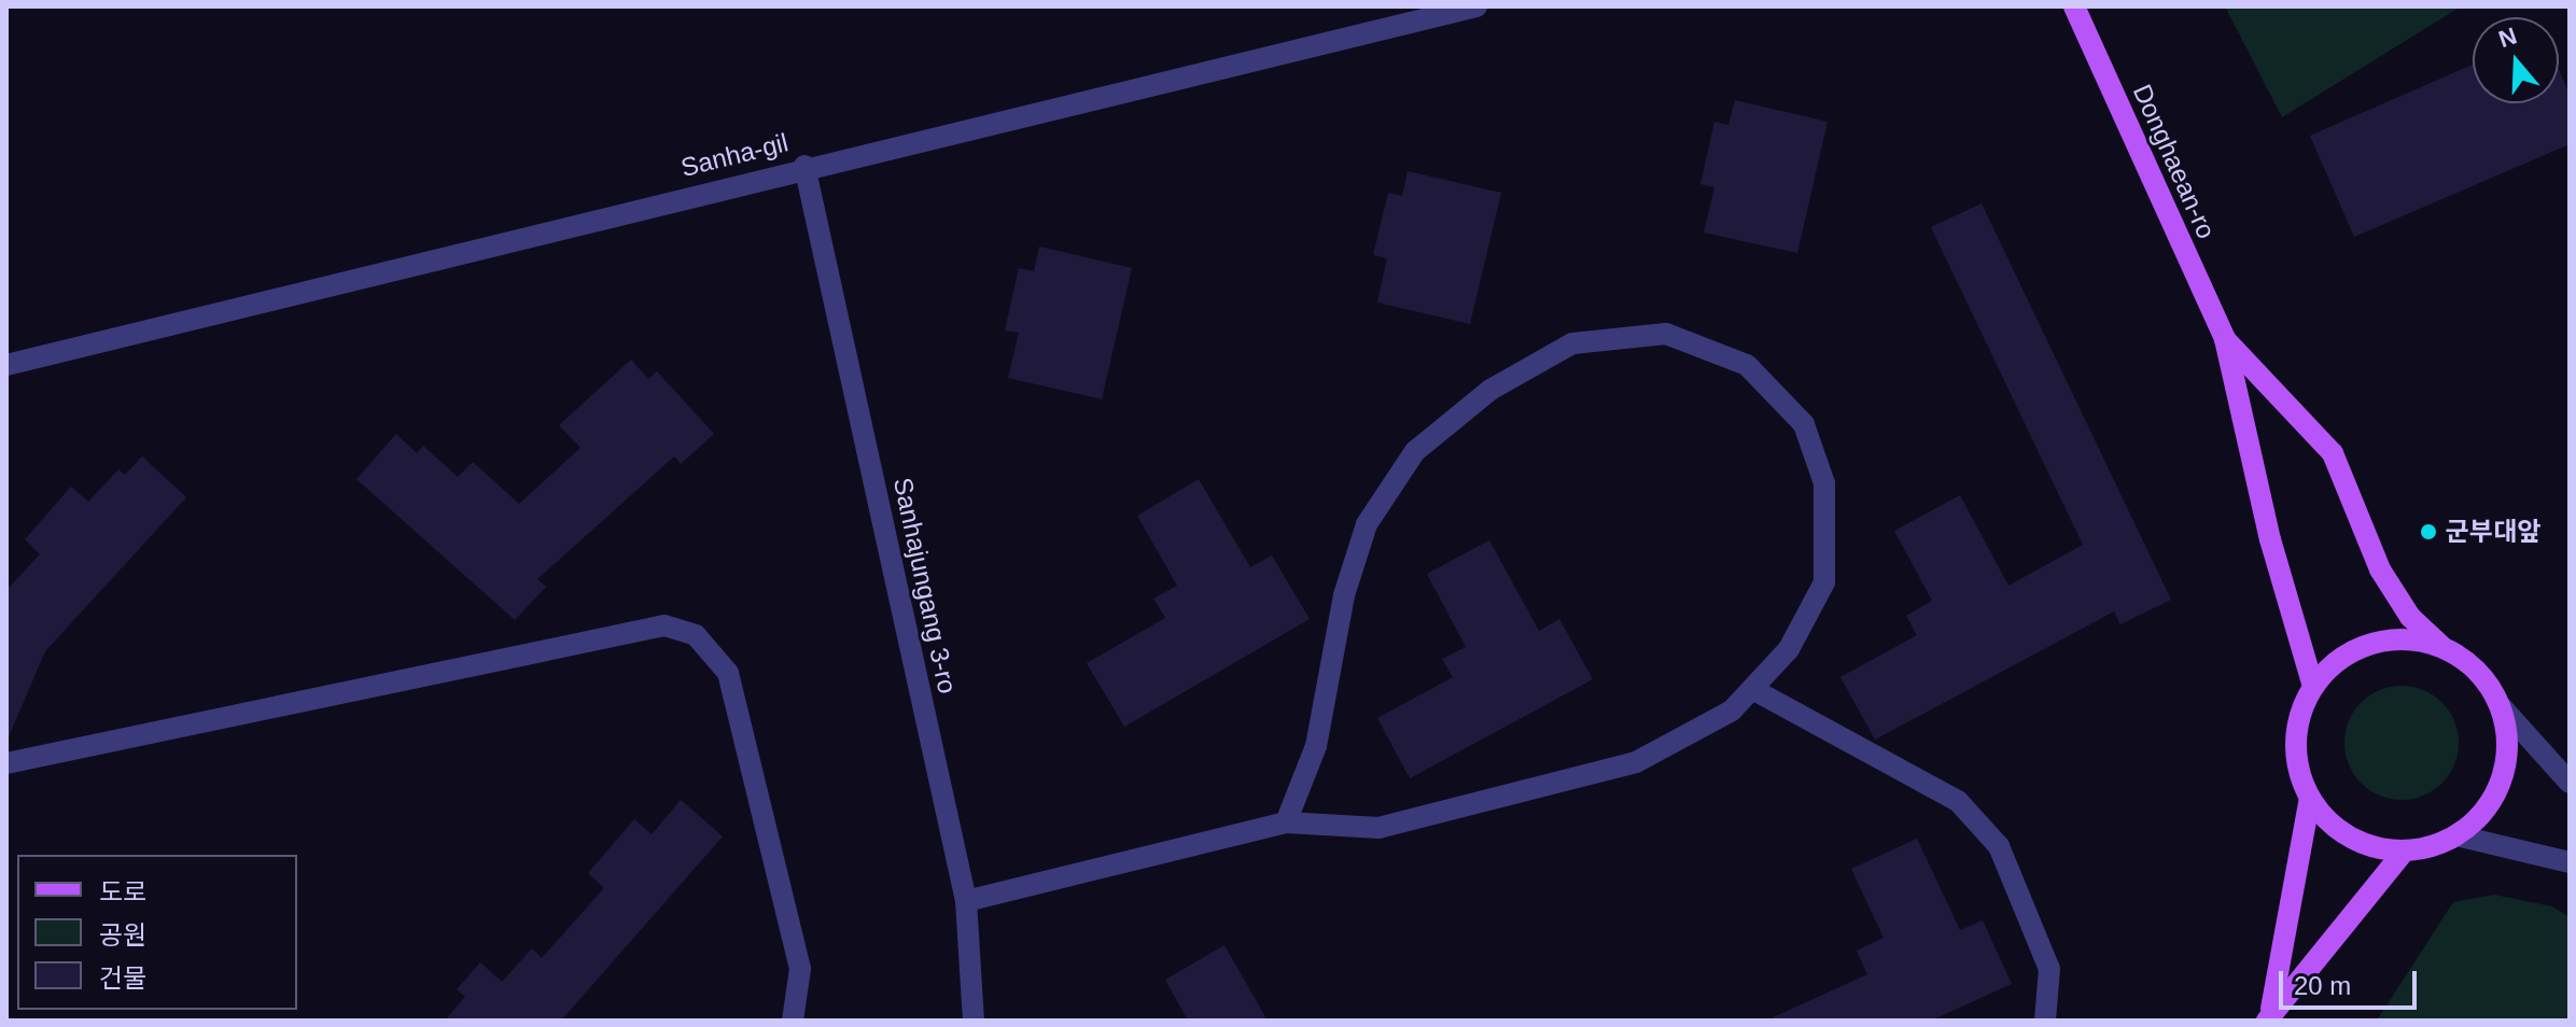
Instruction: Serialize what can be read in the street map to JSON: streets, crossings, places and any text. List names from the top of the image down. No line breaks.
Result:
{"streets":{"main road":["Donghaean-ro"],"street":["Sanha-gil","Sanhajungang 3-ro"]},"crossings":[["Sanha-gil","Sanhajungang 3-ro"]],"places":["군부대앞"],"legend":["도로","공원","건물"],"scale_bar":"20 m","north":"top"}
